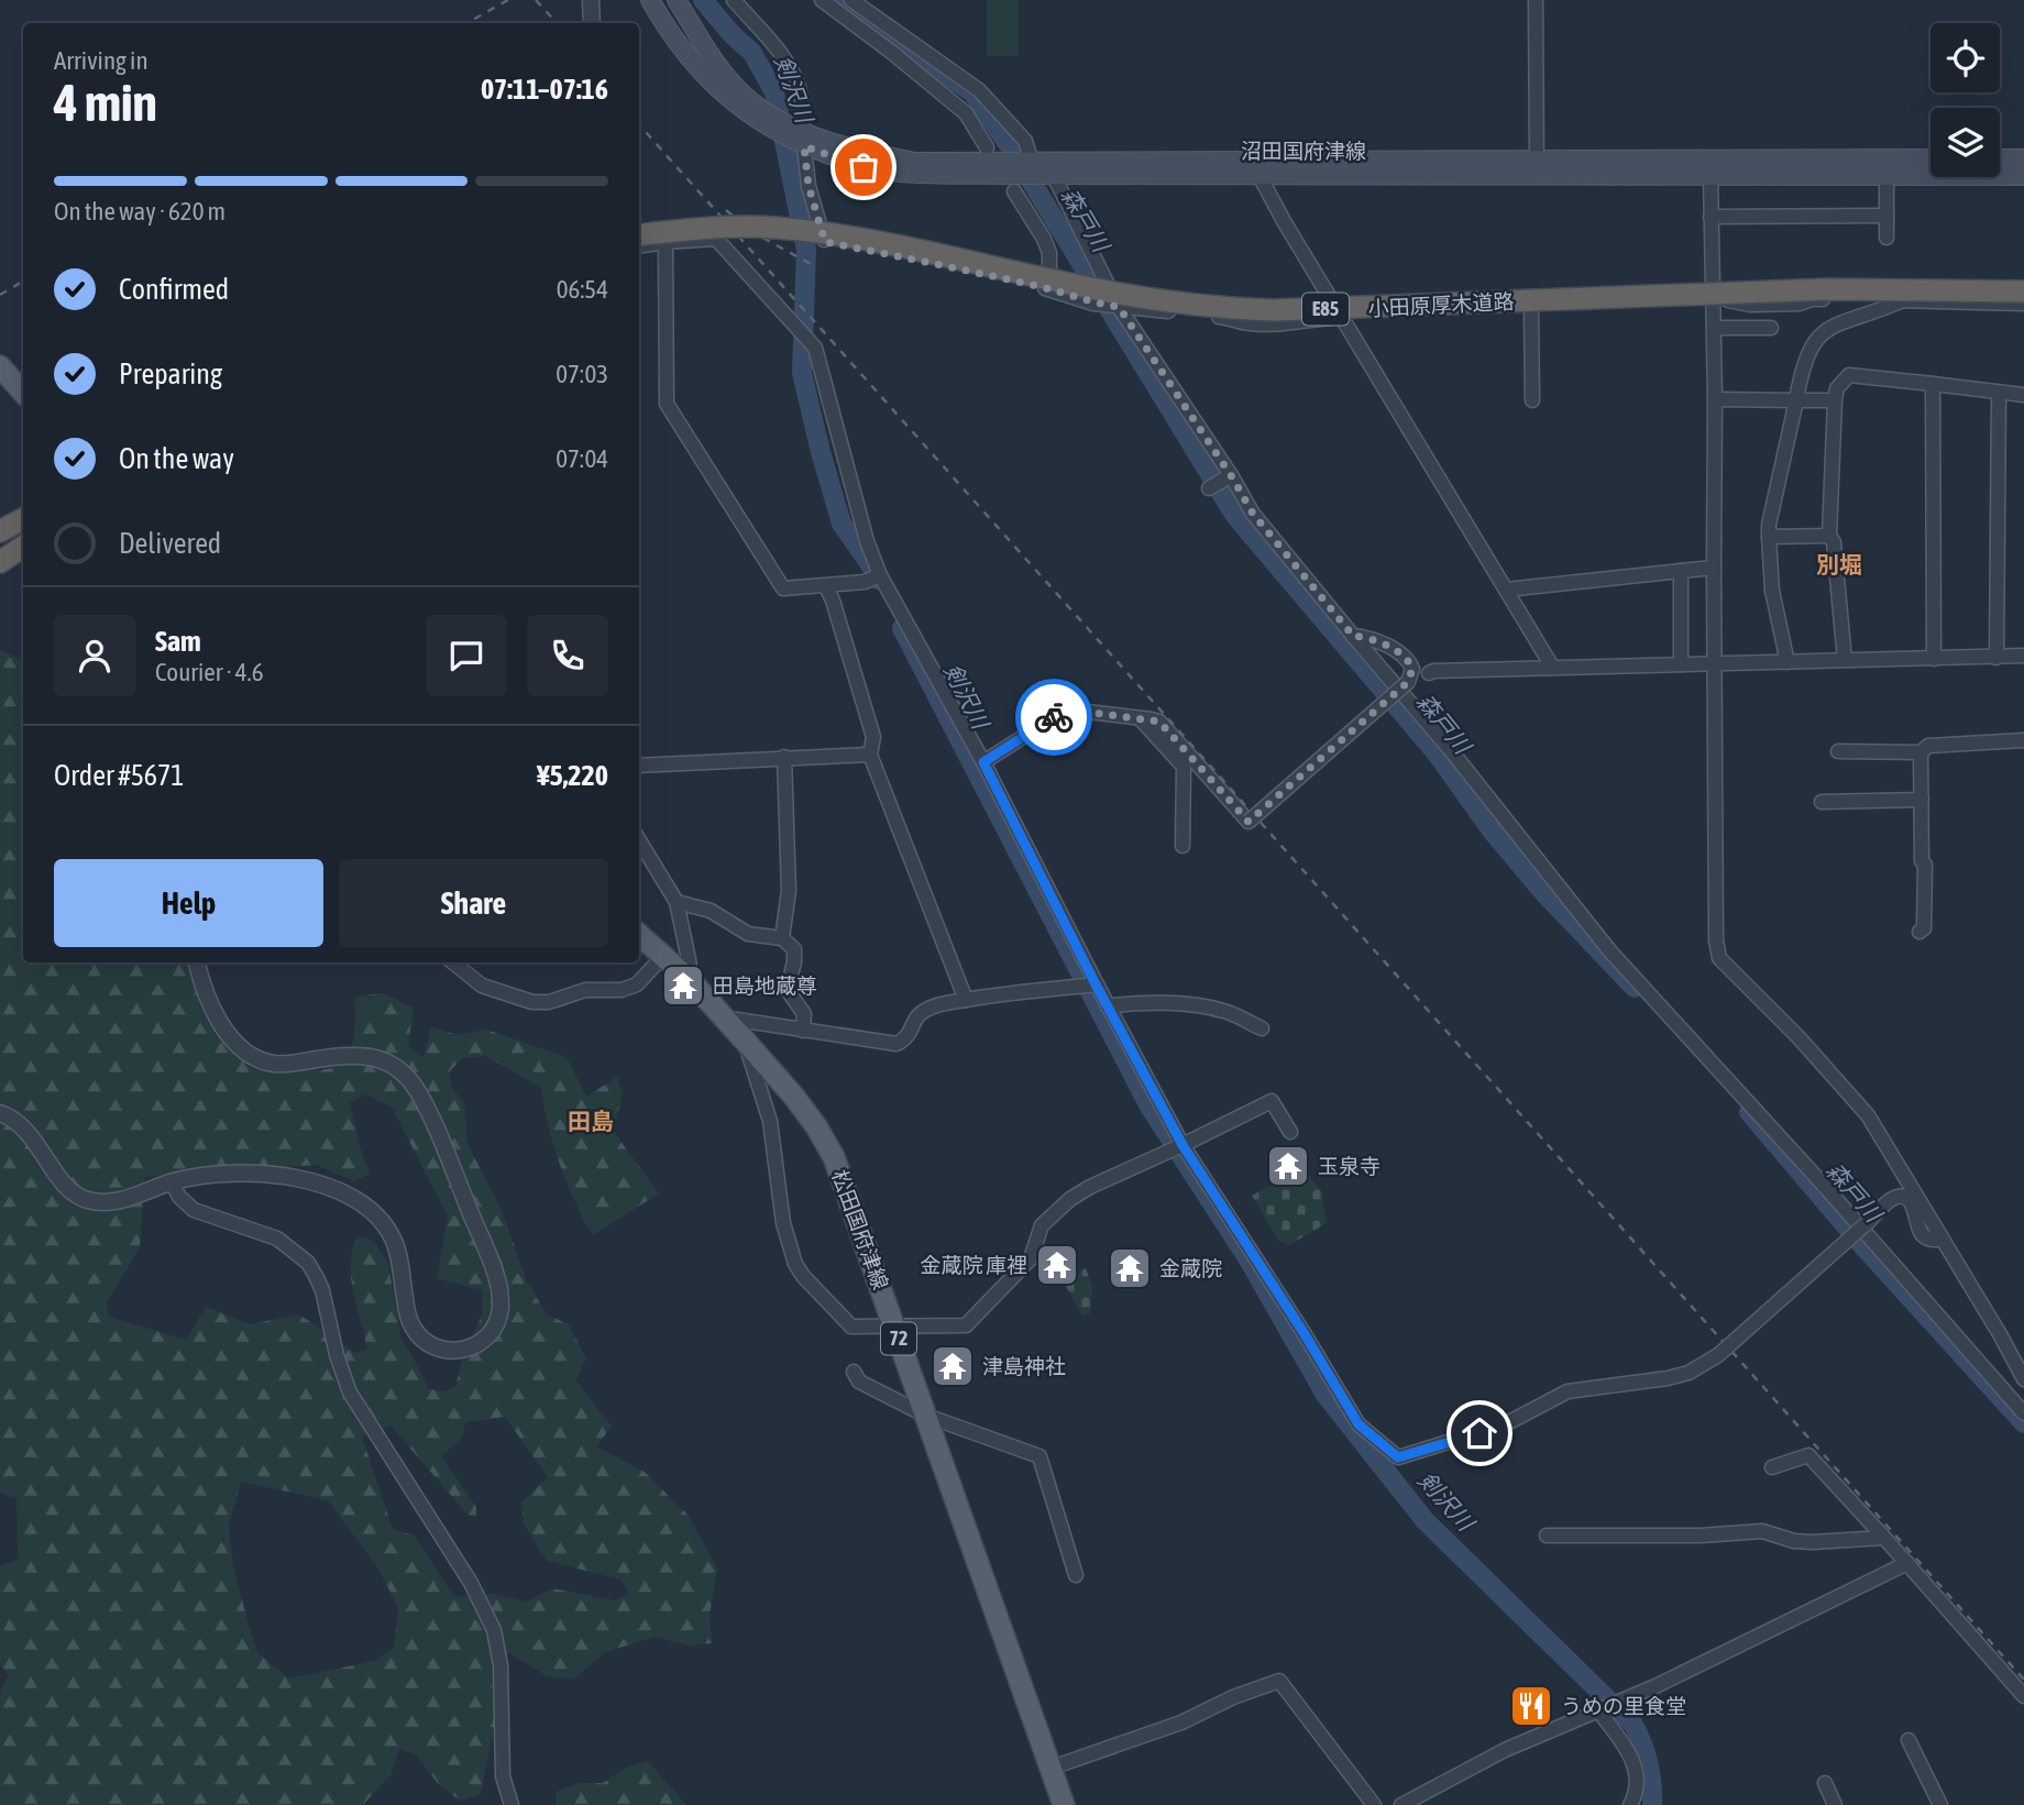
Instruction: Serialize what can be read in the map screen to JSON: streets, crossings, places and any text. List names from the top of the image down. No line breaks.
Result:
{"streets":{"highway":["小田原厚木道路","E85"],"main road":["沼田国府津線","松田国府津線","72"]},"districts":["別堀","田島"],"water":["剣沢川","森戸川"],"places":{"temple":["田島地蔵尊","玉泉寺","金蔵院 庫裡","金蔵院","津島神社"],"restaurant":["うめの里食堂"]},"page":{"heading":["4 min","Arriving in","07:11–07:16"],"panel":["Sam","Courier · 4.6","Order #5671","¥5,220"],"bar":"On the way · 620 m","list":[["Confirmed","06:54"],["Preparing","07:03"],["On the way","07:04"],"Delivered"],"buttons":["Help","Share"]}}
